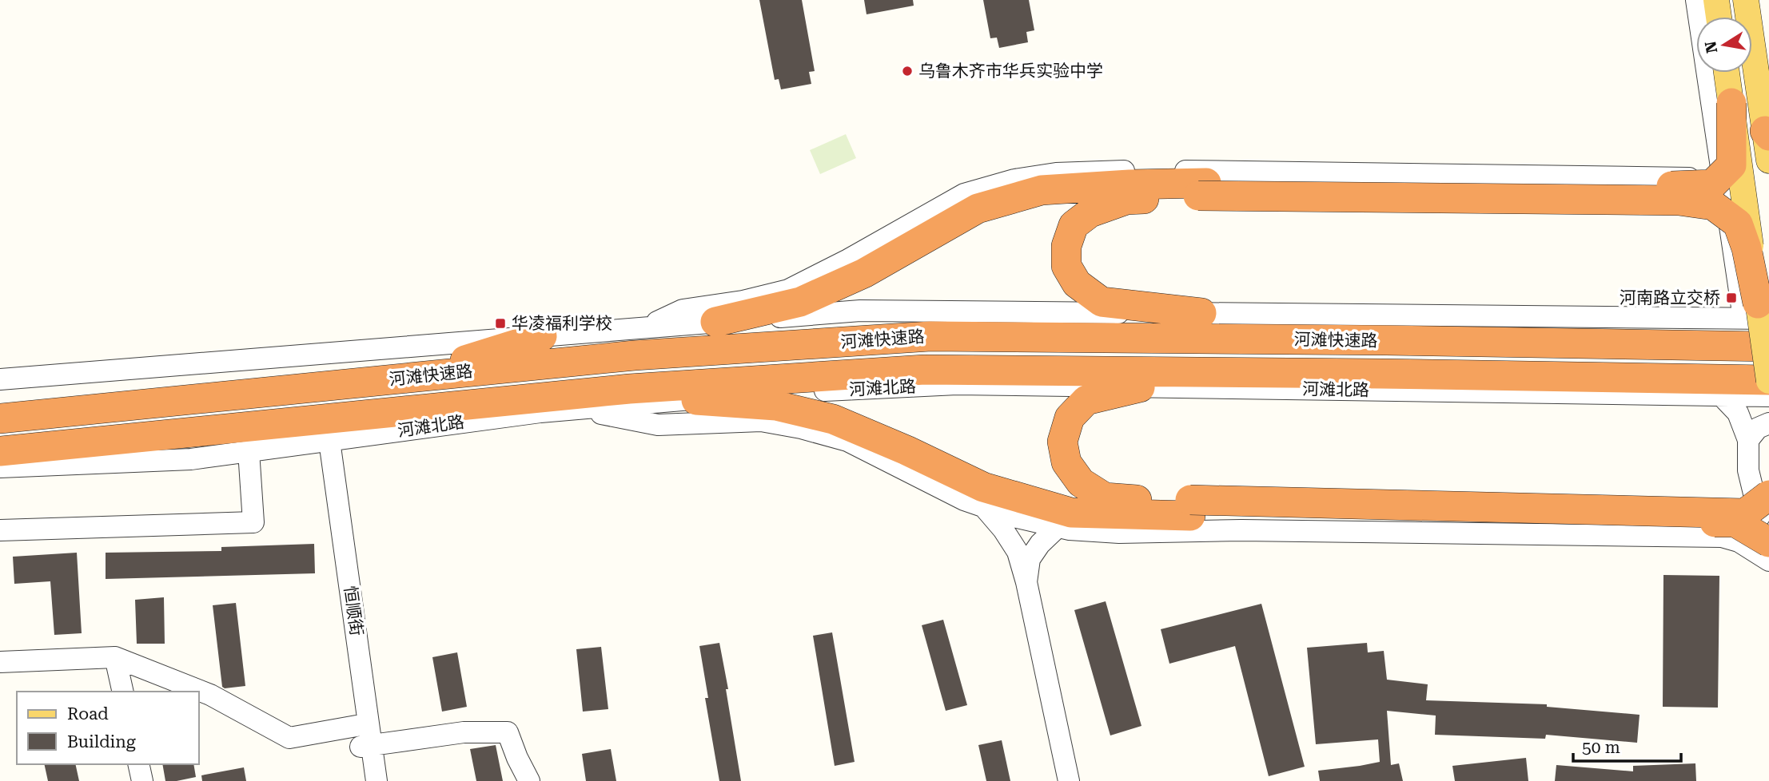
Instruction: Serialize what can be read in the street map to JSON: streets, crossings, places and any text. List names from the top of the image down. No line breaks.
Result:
{"streets":{"highway":["河滩快速路"],"street":["河滩北路","恒顺街"]},"crossings":[["河滩北路","恒顺街"]],"places":{"other":["乌鲁木齐市华兵实验中学"],"transit":["河南路立交桥","华凌福利学校"]},"legend":["Road","Building"],"scale_bar":"50 m","north":"left"}
